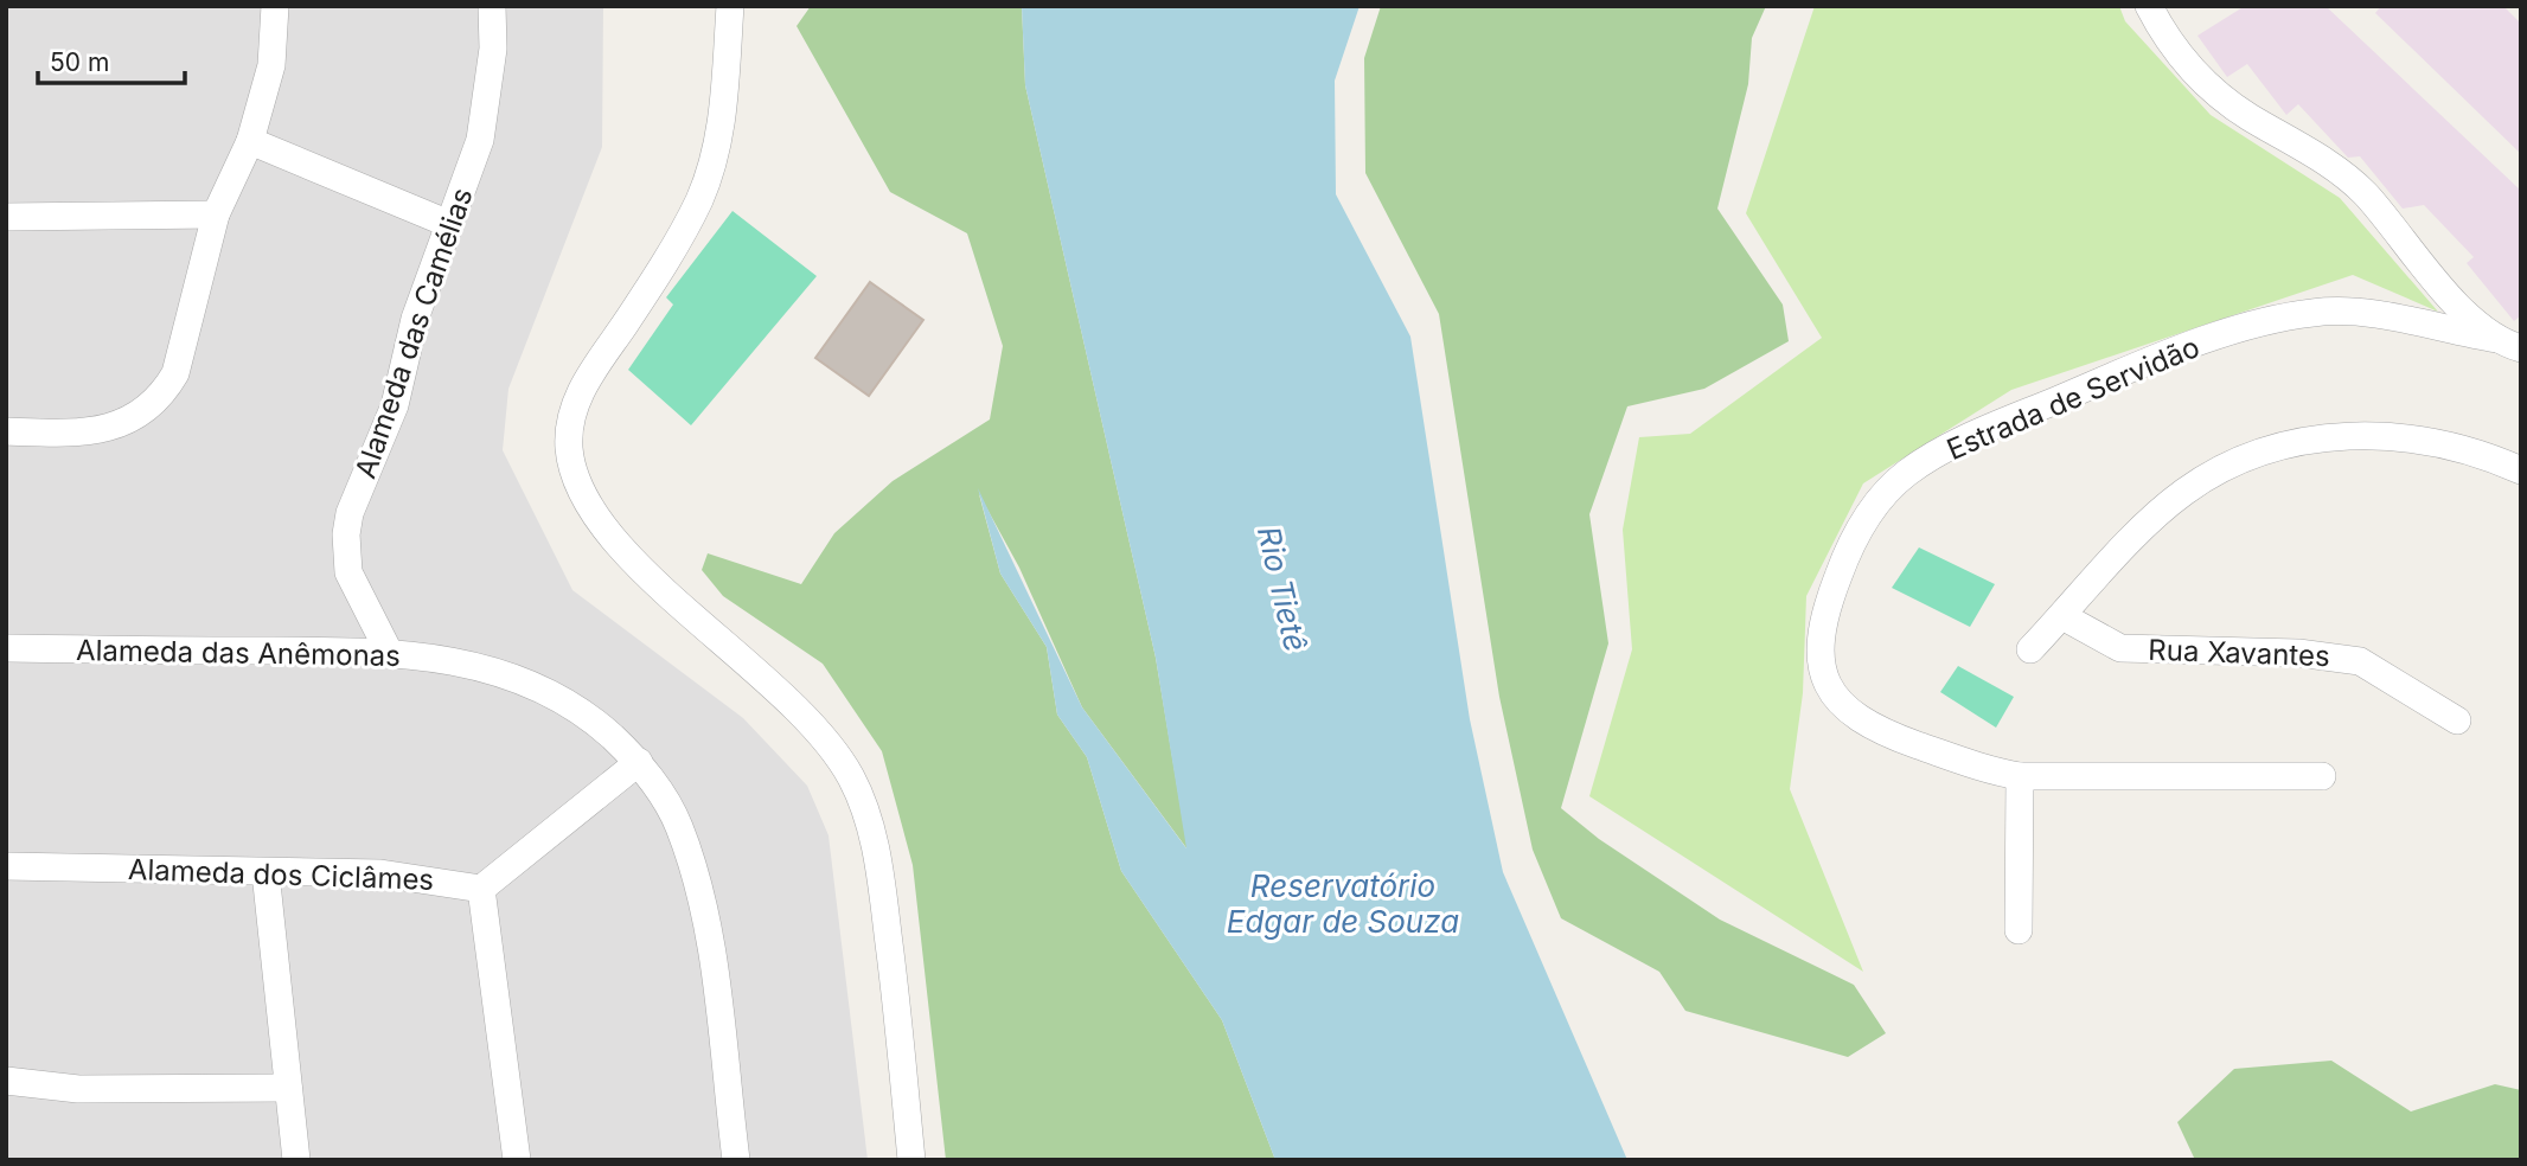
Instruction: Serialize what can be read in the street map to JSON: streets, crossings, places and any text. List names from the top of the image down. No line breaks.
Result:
{"streets":{"street":["Alameda das Camélias","Estrada de Servidão","Alameda das Anêmonas","Rua Xavantes","Alameda dos Ciclâmes"]},"crossings":[["Alameda das Camélias","Alameda das Anêmonas"]],"water":["Rio Tietê","Reservatório Edgar de Souza"],"scale_bar":"50 m"}
